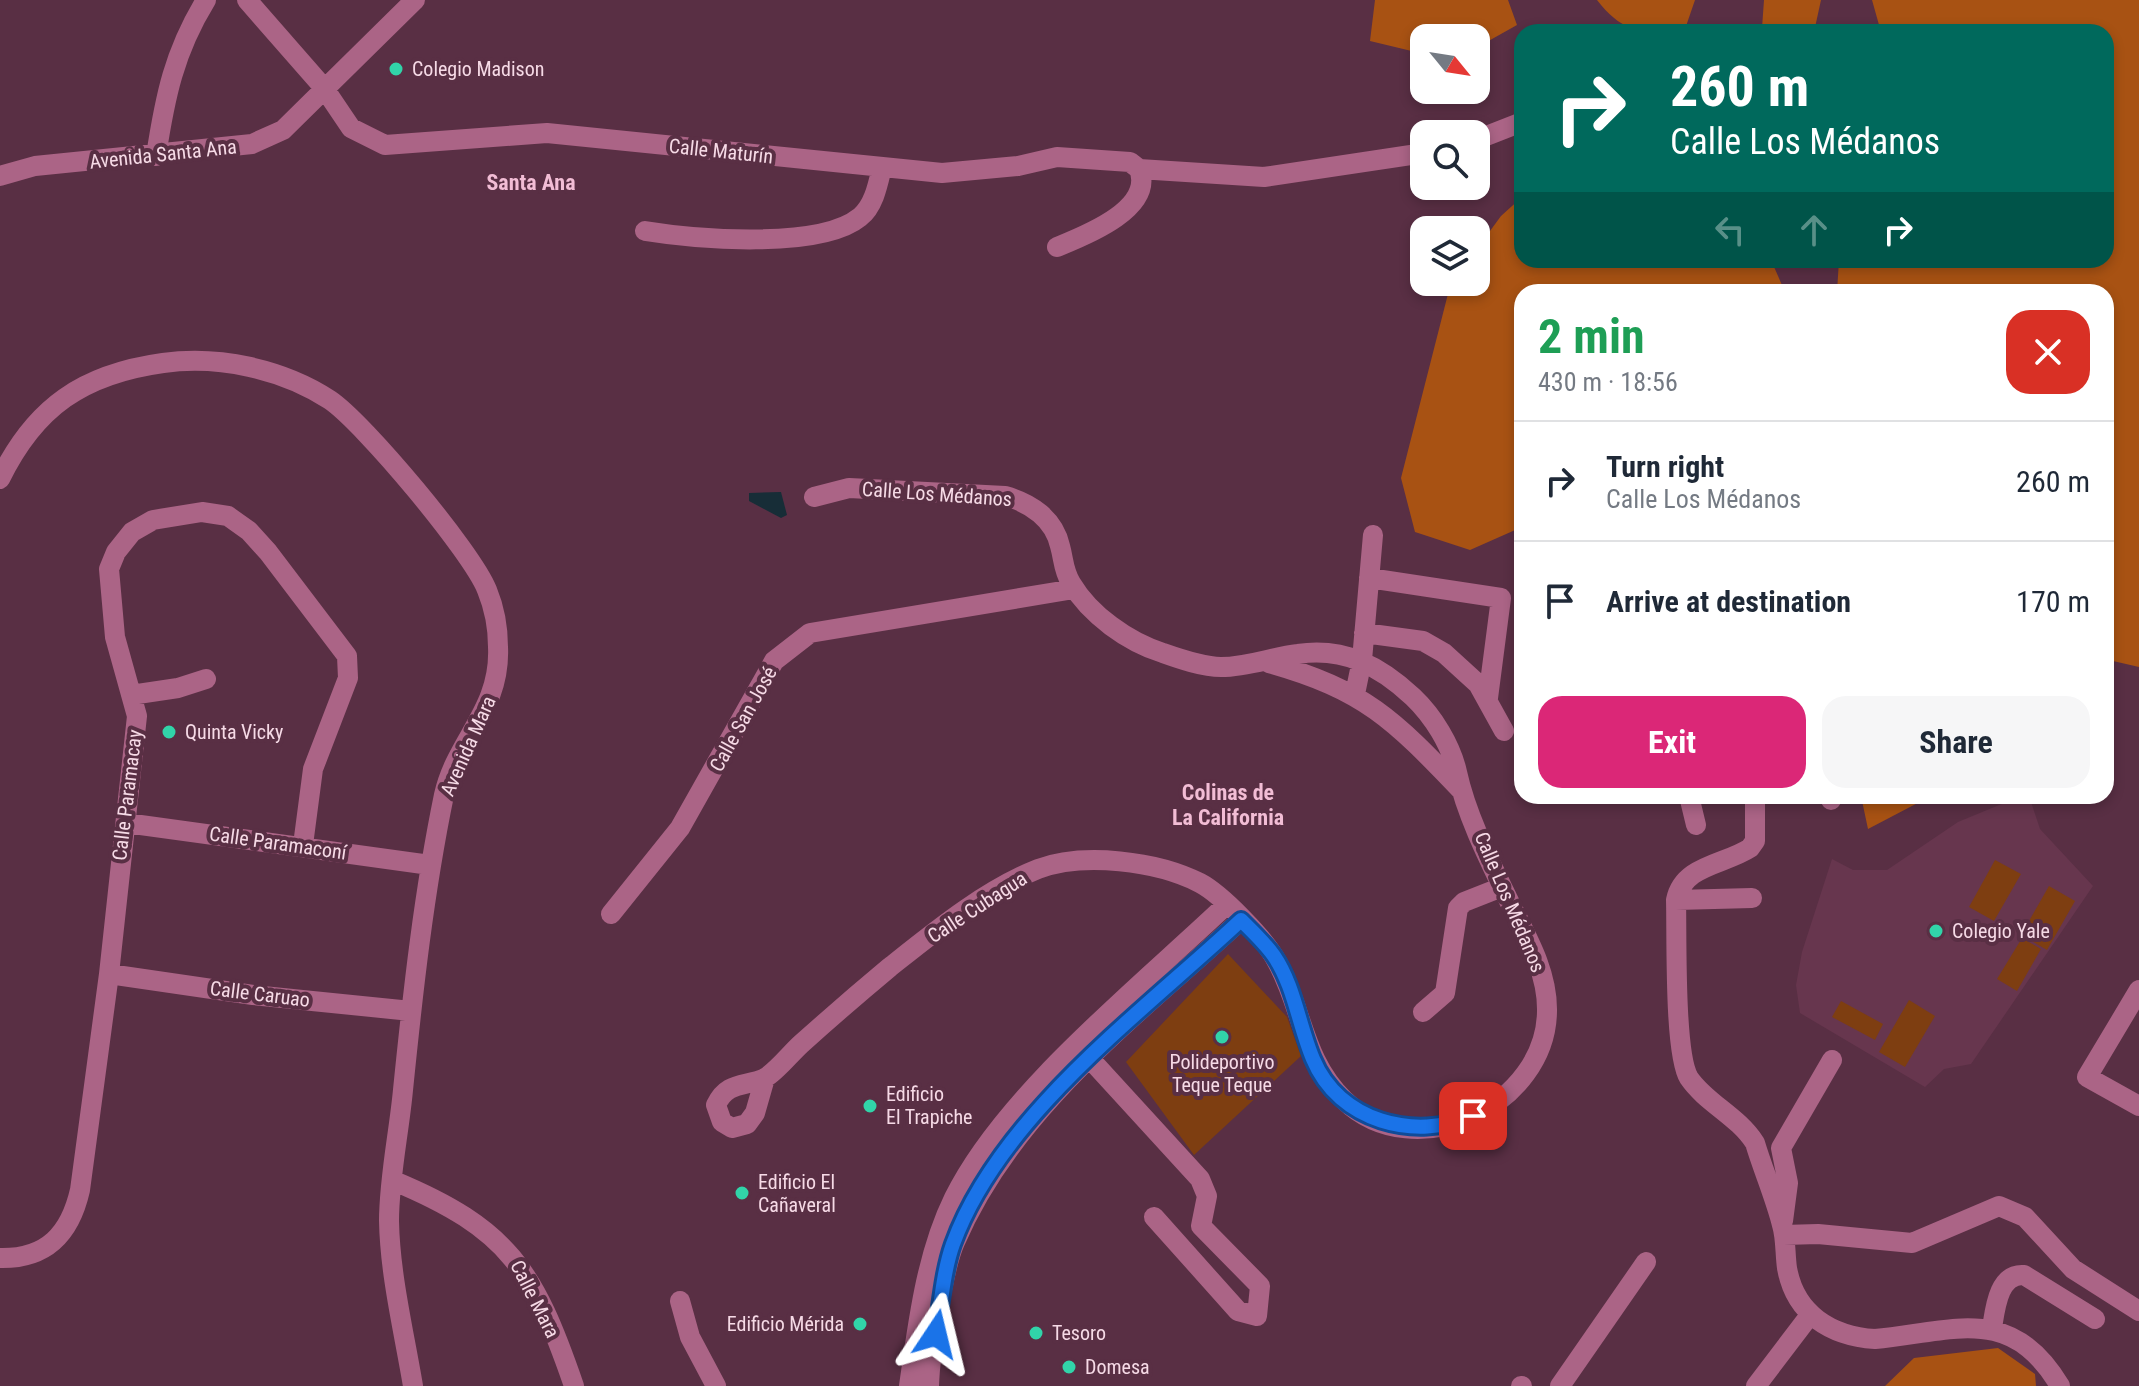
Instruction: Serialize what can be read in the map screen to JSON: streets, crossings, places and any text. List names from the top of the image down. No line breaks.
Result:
{"streets":{"street":["Calle Maturín","Avenida Santa Ana","Calle Los Médanos","Calle San José","Avenida Mara","Calle Paramacay","Calle Paramaconí","Calle Cubagua","Calle Caruao","Calle Mara"]},"crossings":[["Calle Maturín","Avenida Santa Ana"],["Calle Los Médanos","Calle San José"],["Calle Los Médanos","Calle Cubagua"],["Avenida Mara","Calle Paramaconí"],["Avenida Mara","Calle Caruao"],["Avenida Mara","Calle Mara"],["Calle Paramacay","Calle Paramaconí"],["Calle Paramacay","Calle Caruao"]],"districts":["Santa Ana","Colinas de La California"],"places":["Colegio Madison","Quinta Vicky","Colegio Yale","Polideportivo Teque Teque","Edificio El Trapiche","Edificio El Cañaveral","Edificio Mérida","Tesoro","Domesa"],"north":"bottom right","page":{"turn":["260 m","Calle Los Médanos"],"heading":["2 min","430 m · 18:56"],"list":[{"name":"Turn right","note":"Calle Los Médanos","value":"260 m"},{"name":"Arrive at destination","value":"170 m"}],"buttons":["Exit","Share"]}}
